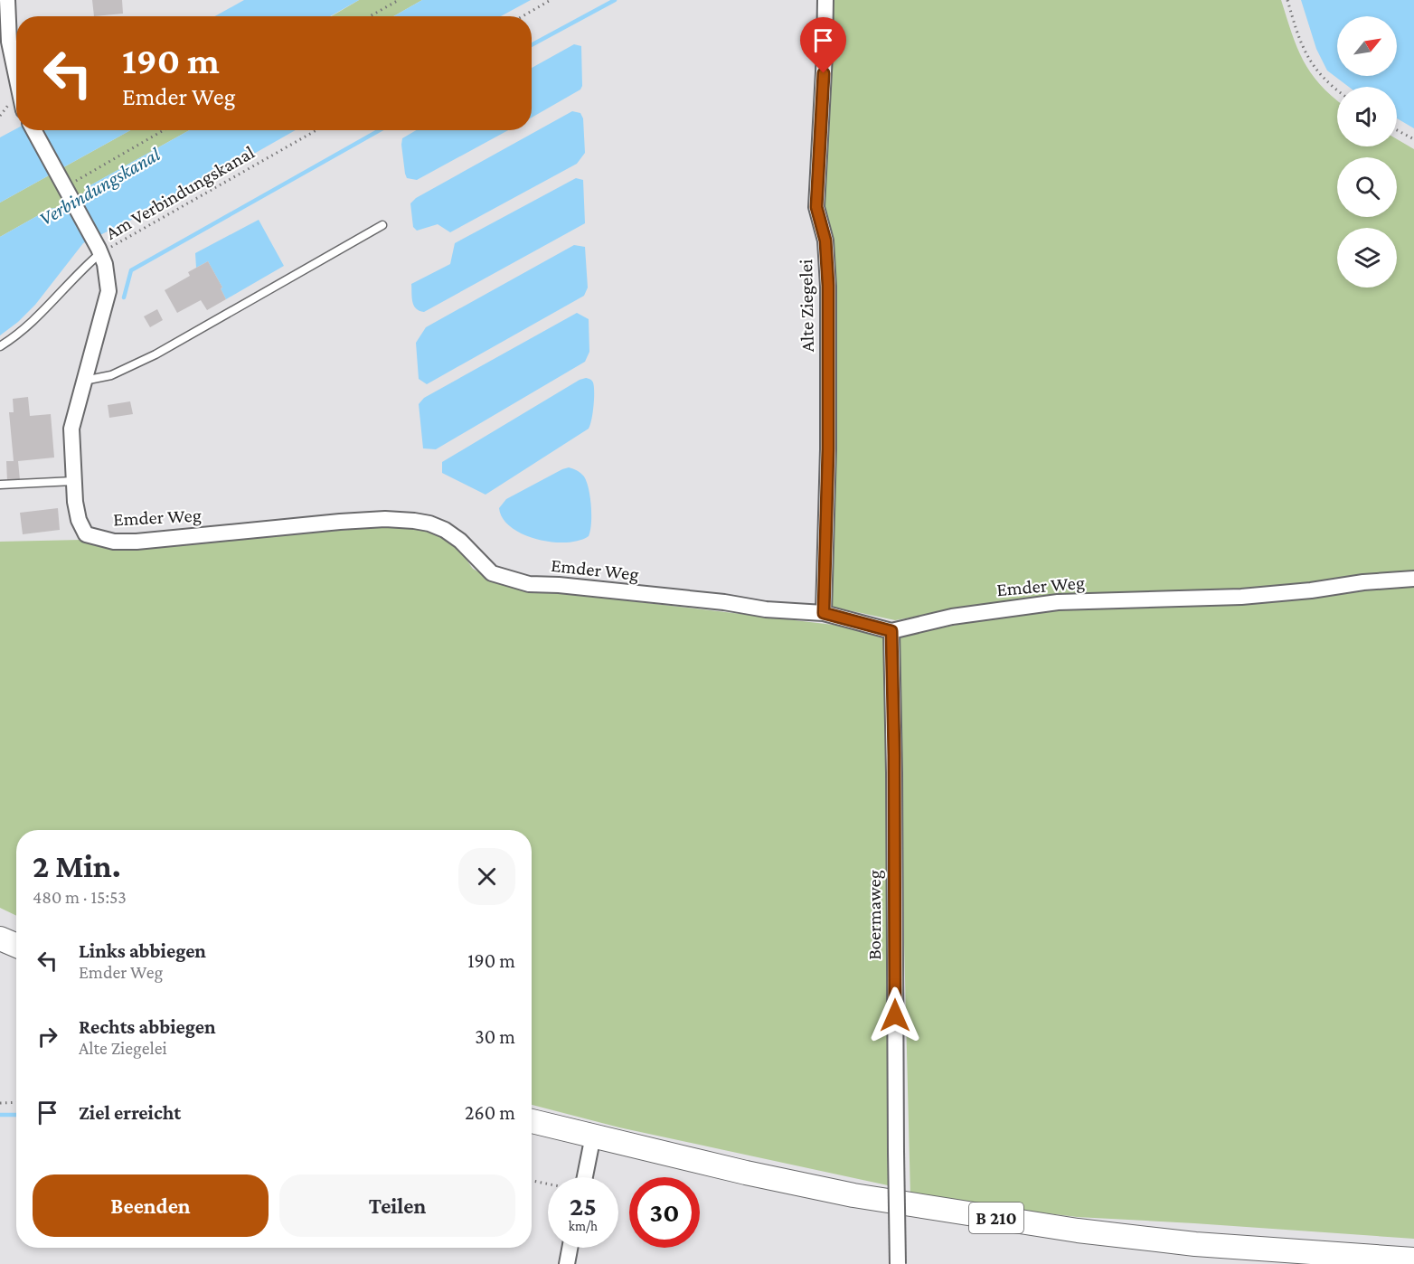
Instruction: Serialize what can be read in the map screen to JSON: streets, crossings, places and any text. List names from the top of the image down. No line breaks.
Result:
{"streets":{"main road":["B 210"],"street":["Alte Ziegelei","Emder Weg","Boermaweg"],"path":["Am Verbindungskanal"]},"crossings":[["Am Verbindungskanal","Emder Weg"],["Alte Ziegelei","Emder Weg"],["Emder Weg","Boermaweg"]],"water":["Verbindungskanal"],"north":"top right","page":{"turn":["190 m","Emder Weg"],"heading":["2 Min.","480 m · 15:53"],"list":[{"name":"Links abbiegen","note":"Emder Weg","value":"190 m"},{"name":"Rechts abbiegen","note":"Alte Ziegelei","value":"30 m"},{"name":"Ziel erreicht","value":"260 m"}],"buttons":["Beenden","Teilen"],"speed":"25 km/h","limit":"30"}}
